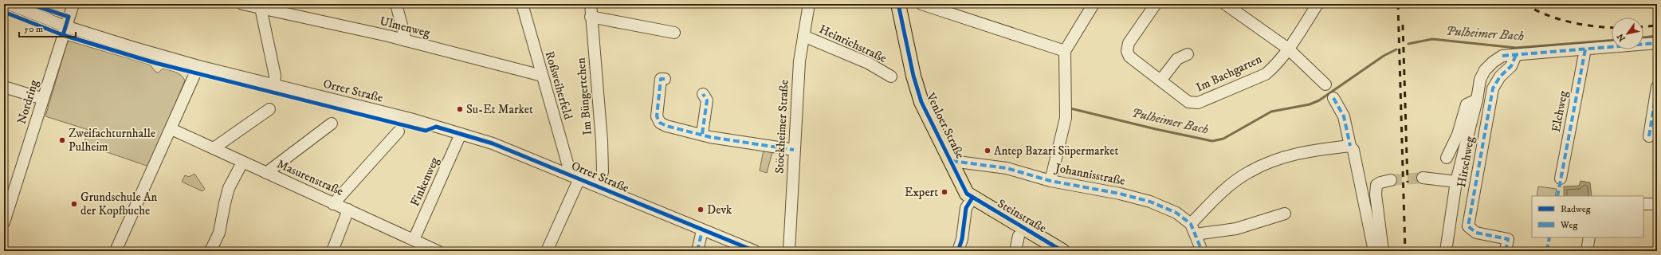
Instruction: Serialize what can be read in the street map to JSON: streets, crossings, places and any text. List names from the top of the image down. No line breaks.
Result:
{"streets":{"main road":["Venloer Straße","Steinstraße"],"street":["Ulmenweg","Heinrichstraße","Im Bachgarten","Roßweiherfeld","Orrer Straße","Im Büngertchen","Nordring","Elchweg","Stöckheimer Straße","Hirschweg","Johannisstraße","Masurenstraße","Finkenweg"]},"crossings":[["Ulmenweg","Roßweiherfeld"],["Heinrichstraße","Stöckheimer Straße"],["Roßweiherfeld","Orrer Straße"],["Orrer Straße","Im Büngertchen"],["Orrer Straße","Nordring"],["Orrer Straße","Finkenweg"],["Venloer Straße","Johannisstraße"],["Venloer Straße","Steinstraße"],["Masurenstraße","Finkenweg"]],"water":["Pulheimer Bach"],"places":["Su-Et Market","Zweifachturnhalle Pulheim","Antep Bazari Süpermarket","Expert","Grundschule An der Kopfbuche","Devk"],"legend":["Radweg","Weg"],"scale_bar":"50 m","north":"bottom left"}
